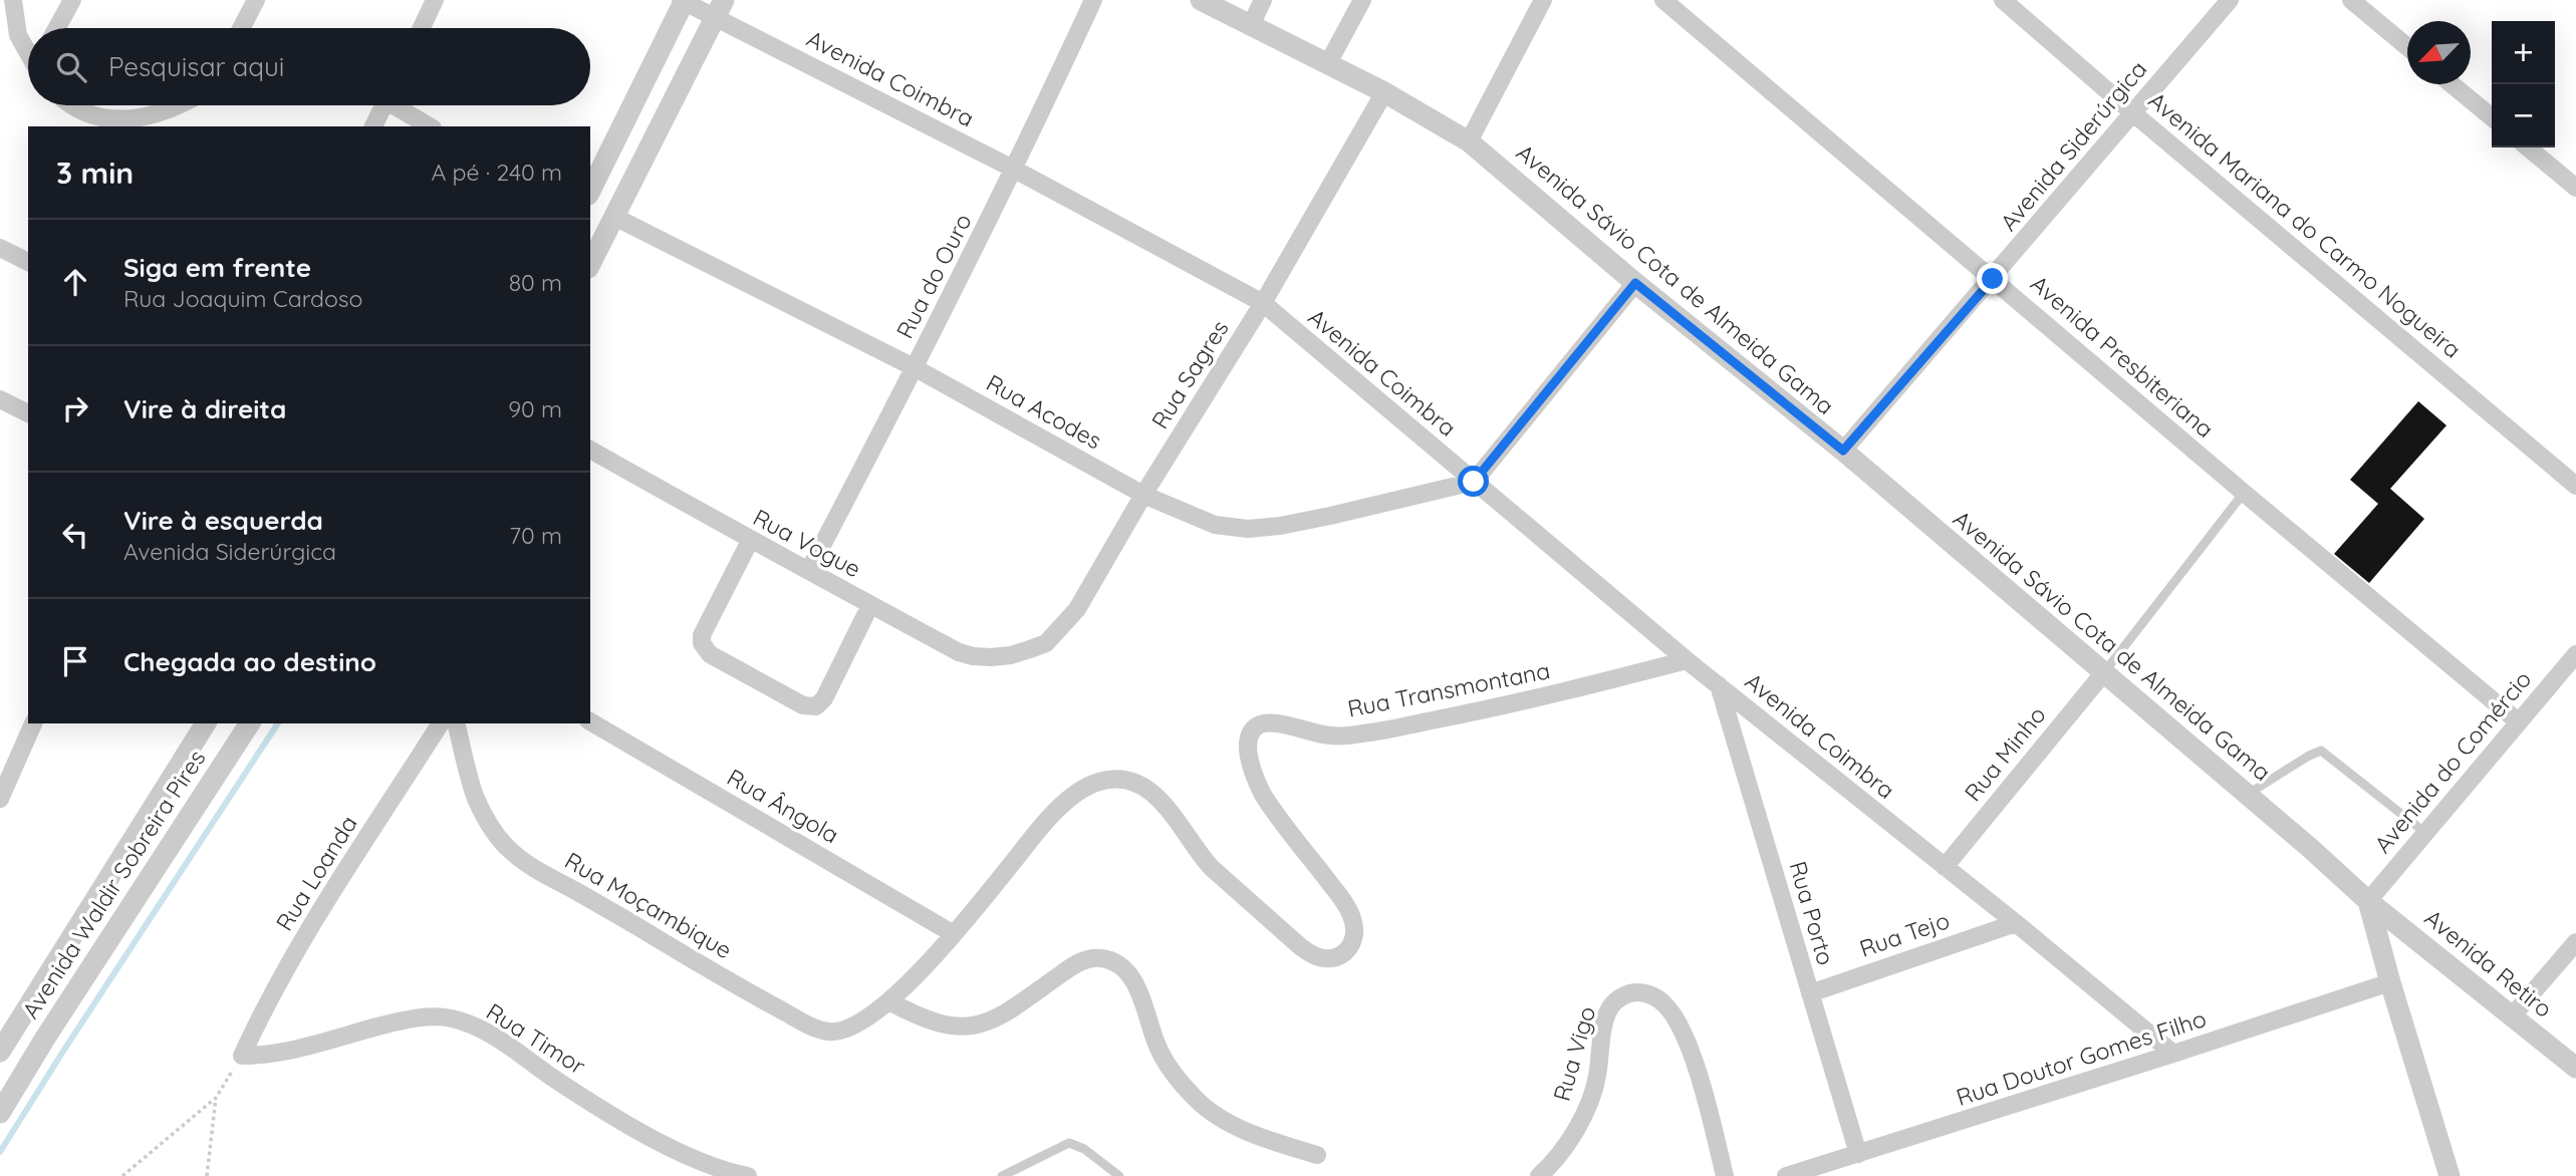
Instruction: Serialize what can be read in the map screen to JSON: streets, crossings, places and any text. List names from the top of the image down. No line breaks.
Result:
{"streets":{"street":["Avenida Coimbra","Avenida Siderúrgica","Avenida Mariana do Carmo Nogueira","Rua do Ouro","Avenida Sávio Cota de Almeida Gama","Avenida Presbiteriana","Rua Sagres","Rua Acodes","Rua Vogue","Rua Transmontana","Rua Minho","Avenida do Comércio","Rua Ângola","Rua Loanda","Avenida Waldir Sobreira Pires","Rua Moçambique","Rua Porto","Rua Tejo","Avenida Retiro","Rua Timor","Rua Vigo","Rua Doutor Gomes Filho"]},"crossings":[["Avenida Coimbra","Rua do Ouro"],["Avenida Coimbra","Rua Sagres"],["Avenida Coimbra","Rua Acodes"],["Avenida Coimbra","Rua Transmontana"],["Avenida Coimbra","Rua Minho"],["Avenida Coimbra","Rua Porto"],["Avenida Coimbra","Rua Tejo"],["Avenida Coimbra","Rua Doutor Gomes Filho"],["Avenida Siderúrgica","Avenida Mariana do Carmo Nogueira"],["Avenida Siderúrgica","Avenida Sávio Cota de Almeida Gama"],["Avenida Siderúrgica","Avenida Presbiteriana"],["Rua do Ouro","Rua Acodes"],["Rua do Ouro","Rua Vogue"],["Avenida Sávio Cota de Almeida Gama","Rua Sagres"],["Avenida Sávio Cota de Almeida Gama","Rua Minho"],["Avenida Sávio Cota de Almeida Gama","Avenida do Comércio"],["Avenida Sávio Cota de Almeida Gama","Avenida Retiro"],["Avenida Presbiteriana","Avenida do Comércio"],["Rua Sagres","Rua Acodes"],["Rua Sagres","Rua Vogue"],["Rua Transmontana","Rua Ângola"],["Rua Transmontana","Rua Moçambique"],["Avenida do Comércio","Avenida Retiro"],["Rua Ângola","Rua Moçambique"],["Rua Loanda","Rua Timor"],["Rua Porto","Rua Tejo"],["Rua Porto","Rua Doutor Gomes Filho"]],"north":"bottom left","page":{"map_buttons":["+","−"],"search":"Pesquisar aqui","heading":["3 min","A pé · 240 m"],"list":[["Siga em frente","Rua Joaquim Cardoso","80 m"],["Vire à direita","90 m"],["Vire à esquerda","Avenida Siderúrgica","70 m"],"Chegada ao destino"]}}
